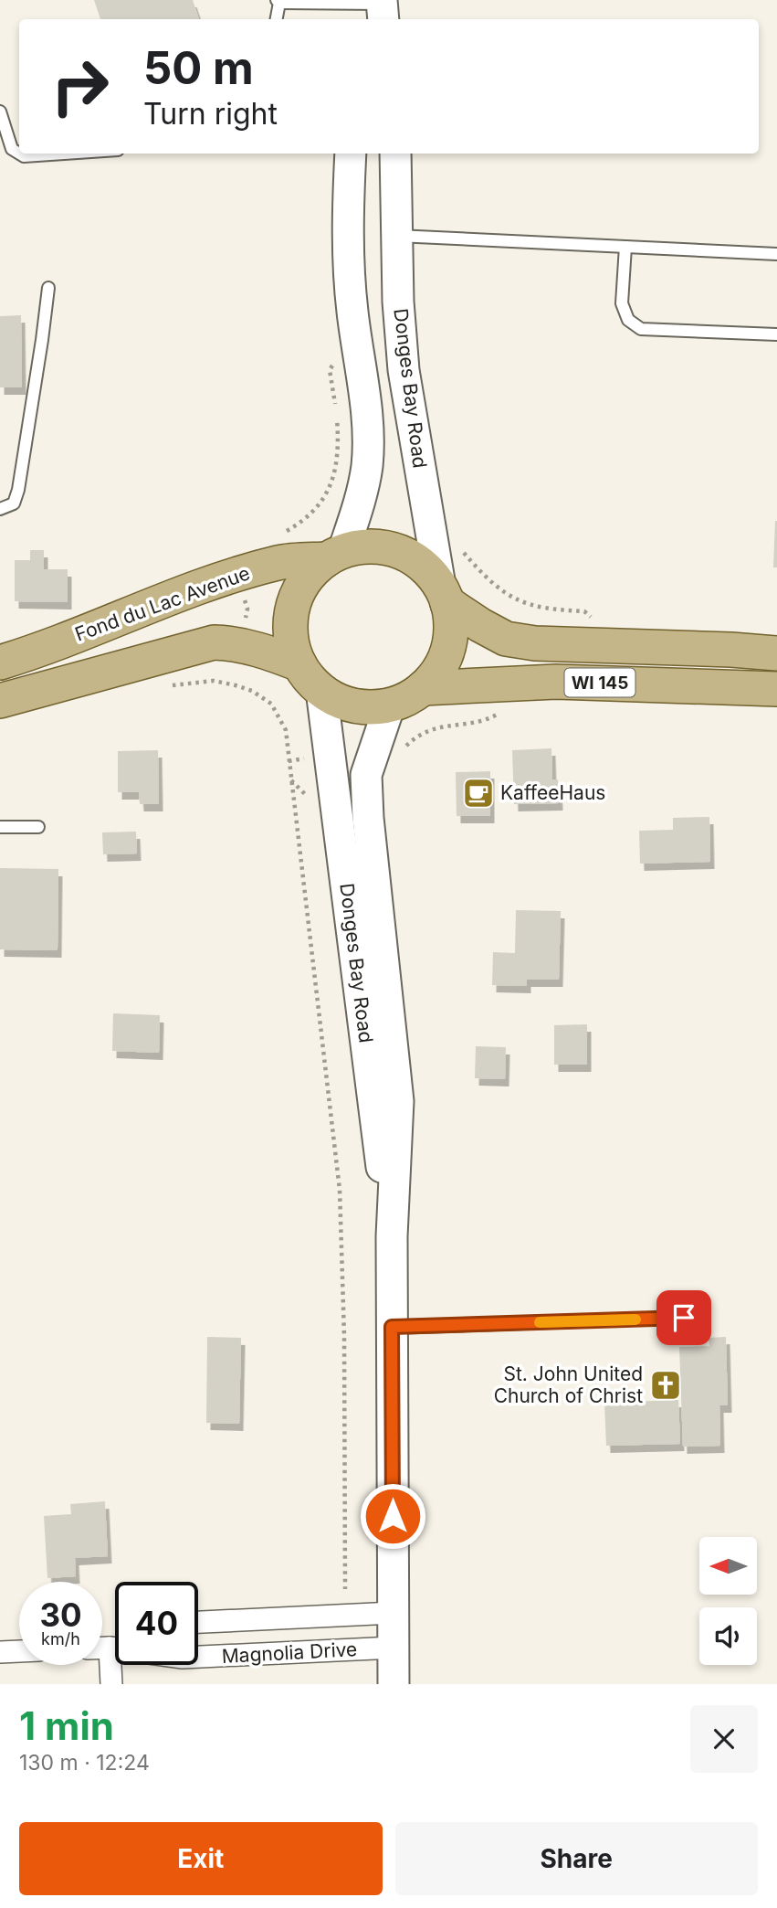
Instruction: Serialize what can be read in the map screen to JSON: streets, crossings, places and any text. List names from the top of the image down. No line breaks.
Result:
{"streets":{"main road":["Fond du Lac Avenue","WI 145"],"street":["Donges Bay Road","Magnolia Drive"]},"crossings":[["Donges Bay Road","Fond du Lac Avenue"],["Donges Bay Road","WI 145"],["Donges Bay Road","Magnolia Drive"],["Fond du Lac Avenue","WI 145"]],"places":{"cafe":["KaffeeHaus"],"church":["St. John United Church of Christ"]},"north":"left","page":{"turn":["50 m","Turn right"],"speed":"30 km/h","limit":"40","heading":["1 min","130 m · 12:24"],"buttons":["Exit","Share"]}}
